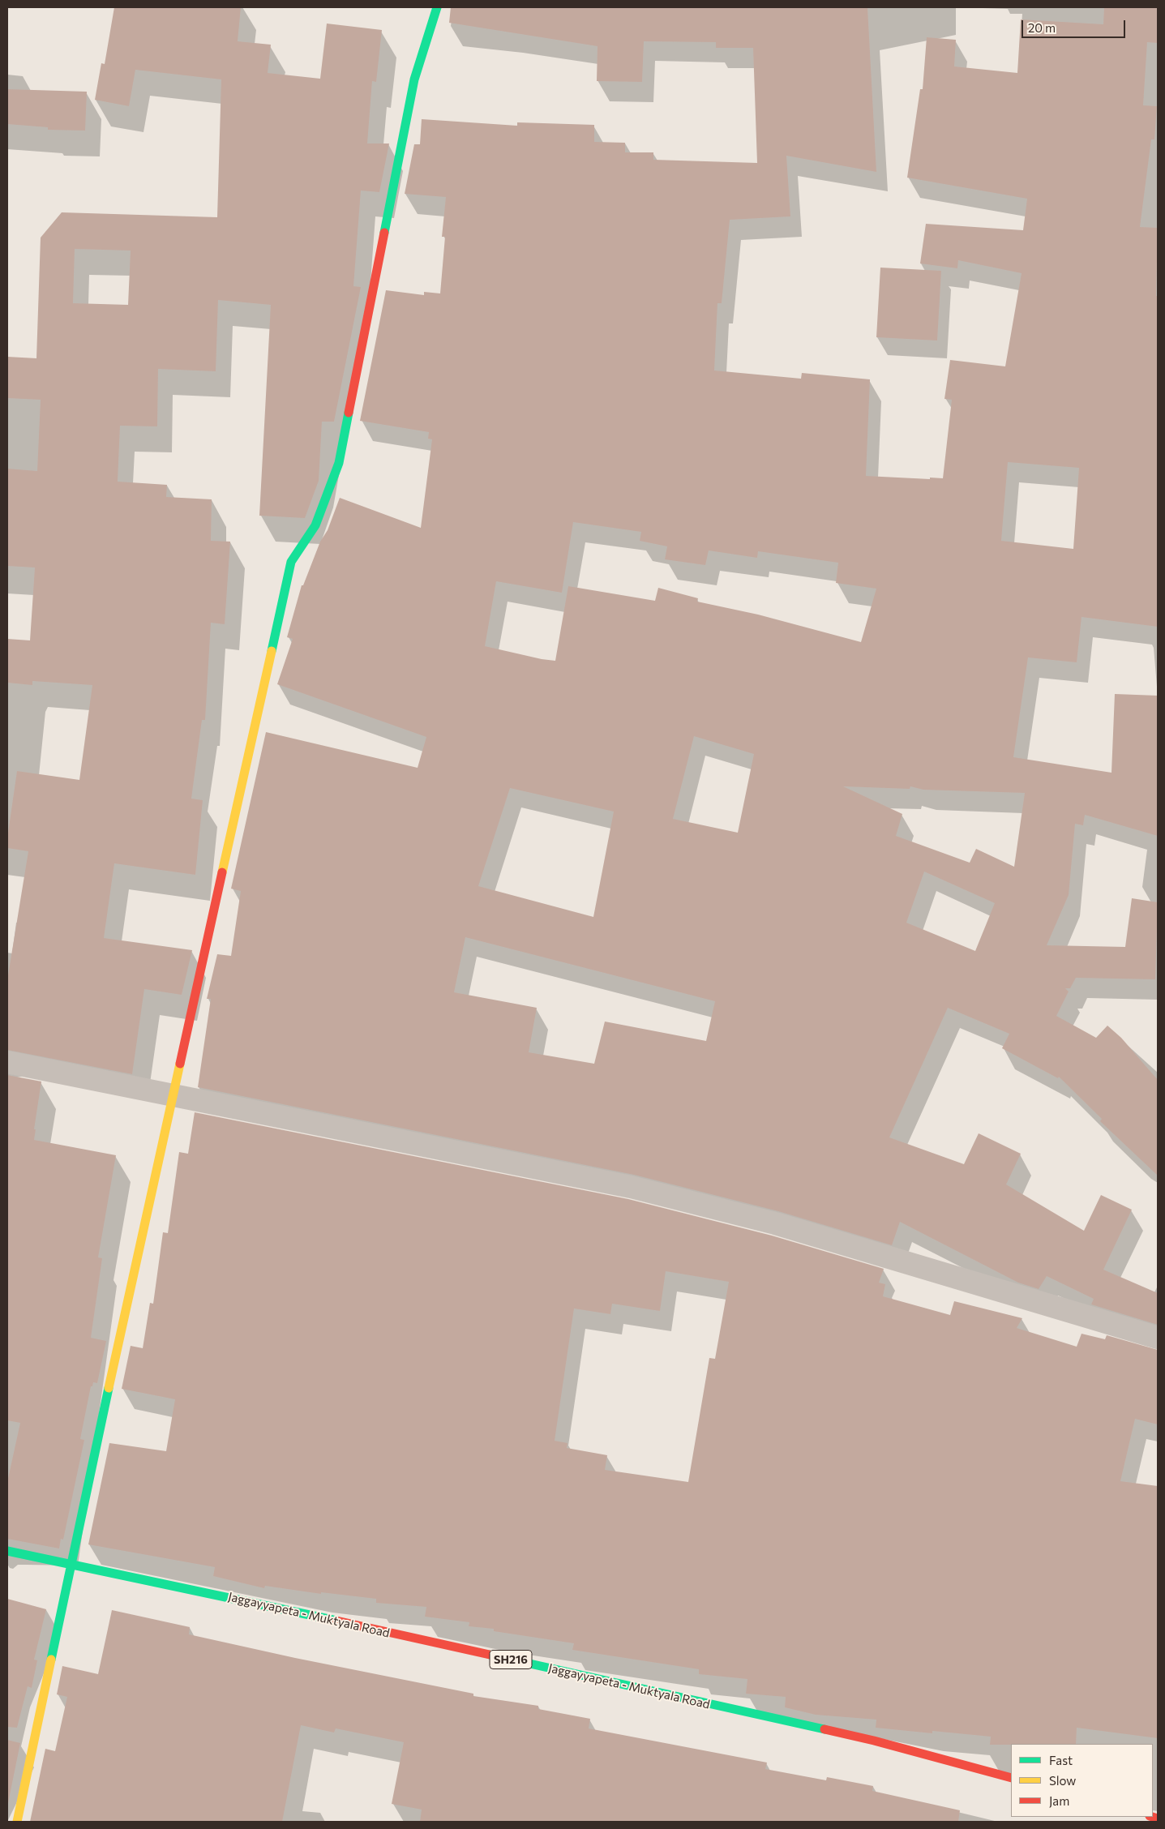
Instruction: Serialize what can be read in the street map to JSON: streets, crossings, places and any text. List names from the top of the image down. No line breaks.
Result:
{"streets":{"street":["Jaggayyapeta - Muktyala Road","SH216"]},"legend":["Fast","Slow","Jam"],"scale_bar":"20 m"}
